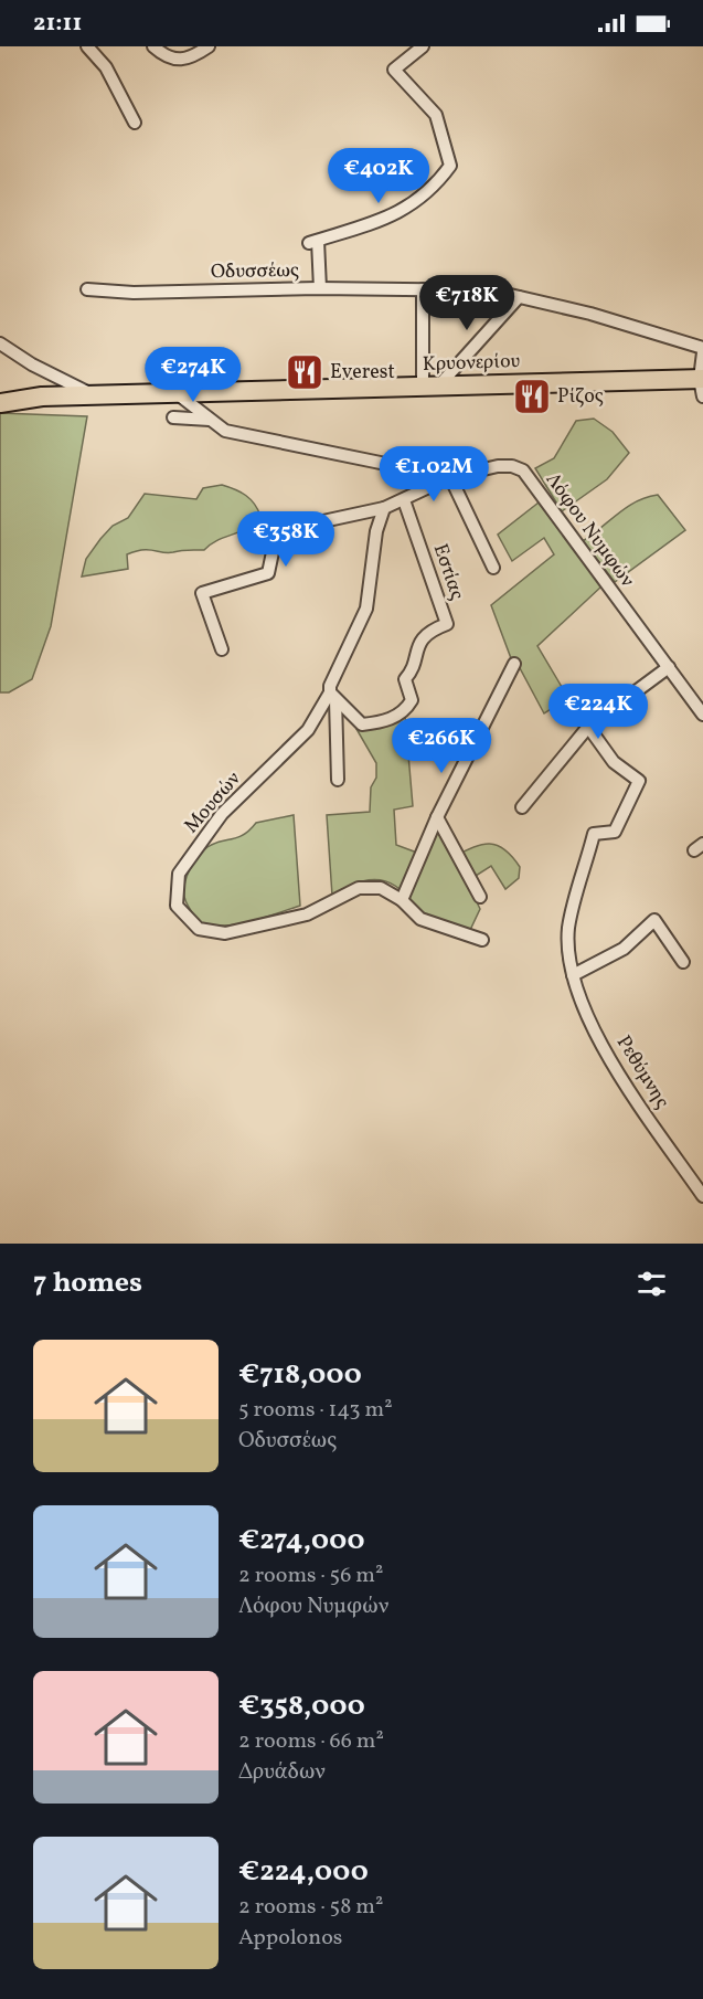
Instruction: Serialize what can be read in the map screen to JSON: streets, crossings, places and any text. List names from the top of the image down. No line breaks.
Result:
{"streets":{"main road":["Κρυονερίου"],"street":["Οδυσσέως","Λόφου Νυμφών","Εστίας","Μουσών","Ρεθύμνης"]},"crossings":[["Κρυονερίου","Λόφου Νυμφών"],["Εστίας","Μουσών"]],"places":{"restaurant":["Everest","Ρίζος"]},"page":{"status":"21:11","price":["€402K","€718K","€274K","€1.02M","€358K","€224K","€266K"],"heading":"7 homes","list":[{"name":"€718,000","note":"5 rooms · 143 m² · Οδυσσέως"},{"name":"€274,000","note":"2 rooms · 56 m² · Λόφου Νυμφών"},{"name":"€358,000","note":"2 rooms · 66 m² · Δρυάδων"},{"name":"€224,000","note":"2 rooms · 58 m² · Appolonos"}]}}
